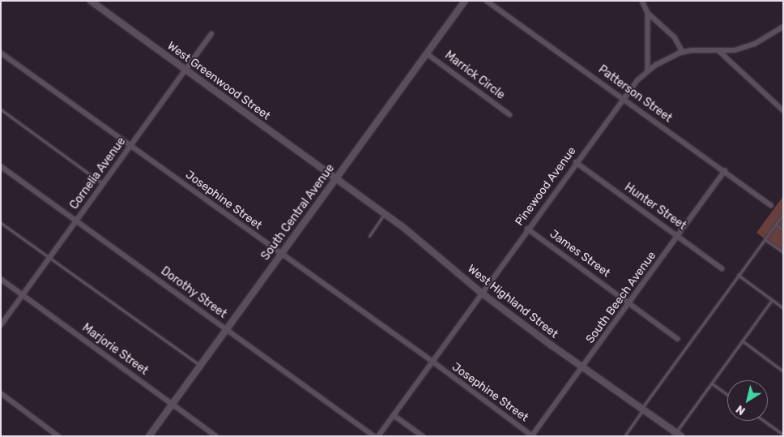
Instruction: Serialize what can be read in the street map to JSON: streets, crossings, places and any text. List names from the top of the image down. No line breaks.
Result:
{"streets":{"street":["Marrick Circle","West Greenwood Street","Patterson Street","Cornelia Avenue","Pinewood Avenue","Josephine Street","Hunter Street","South Central Avenue","James Street","Dorothy Street","South Beech Avenue","West Highland Street","Marjorie Street"]},"crossings":[["Marrick Circle","South Central Avenue"],["West Greenwood Street","Cornelia Avenue"],["West Greenwood Street","South Central Avenue"],["West Greenwood Street","West Highland Street"],["Patterson Street","Pinewood Avenue"],["Patterson Street","South Beech Avenue"],["Cornelia Avenue","Josephine Street"],["Cornelia Avenue","Dorothy Street"],["Cornelia Avenue","Marjorie Street"],["Pinewood Avenue","Josephine Street"],["Pinewood Avenue","Hunter Street"],["Pinewood Avenue","James Street"],["Pinewood Avenue","West Highland Street"],["Josephine Street","South Central Avenue"],["Josephine Street","South Beech Avenue"],["Hunter Street","South Beech Avenue"],["South Central Avenue","Dorothy Street"],["South Central Avenue","West Highland Street"],["South Central Avenue","Marjorie Street"],["James Street","South Beech Avenue"],["South Beech Avenue","West Highland Street"]],"north":"bottom left"}
